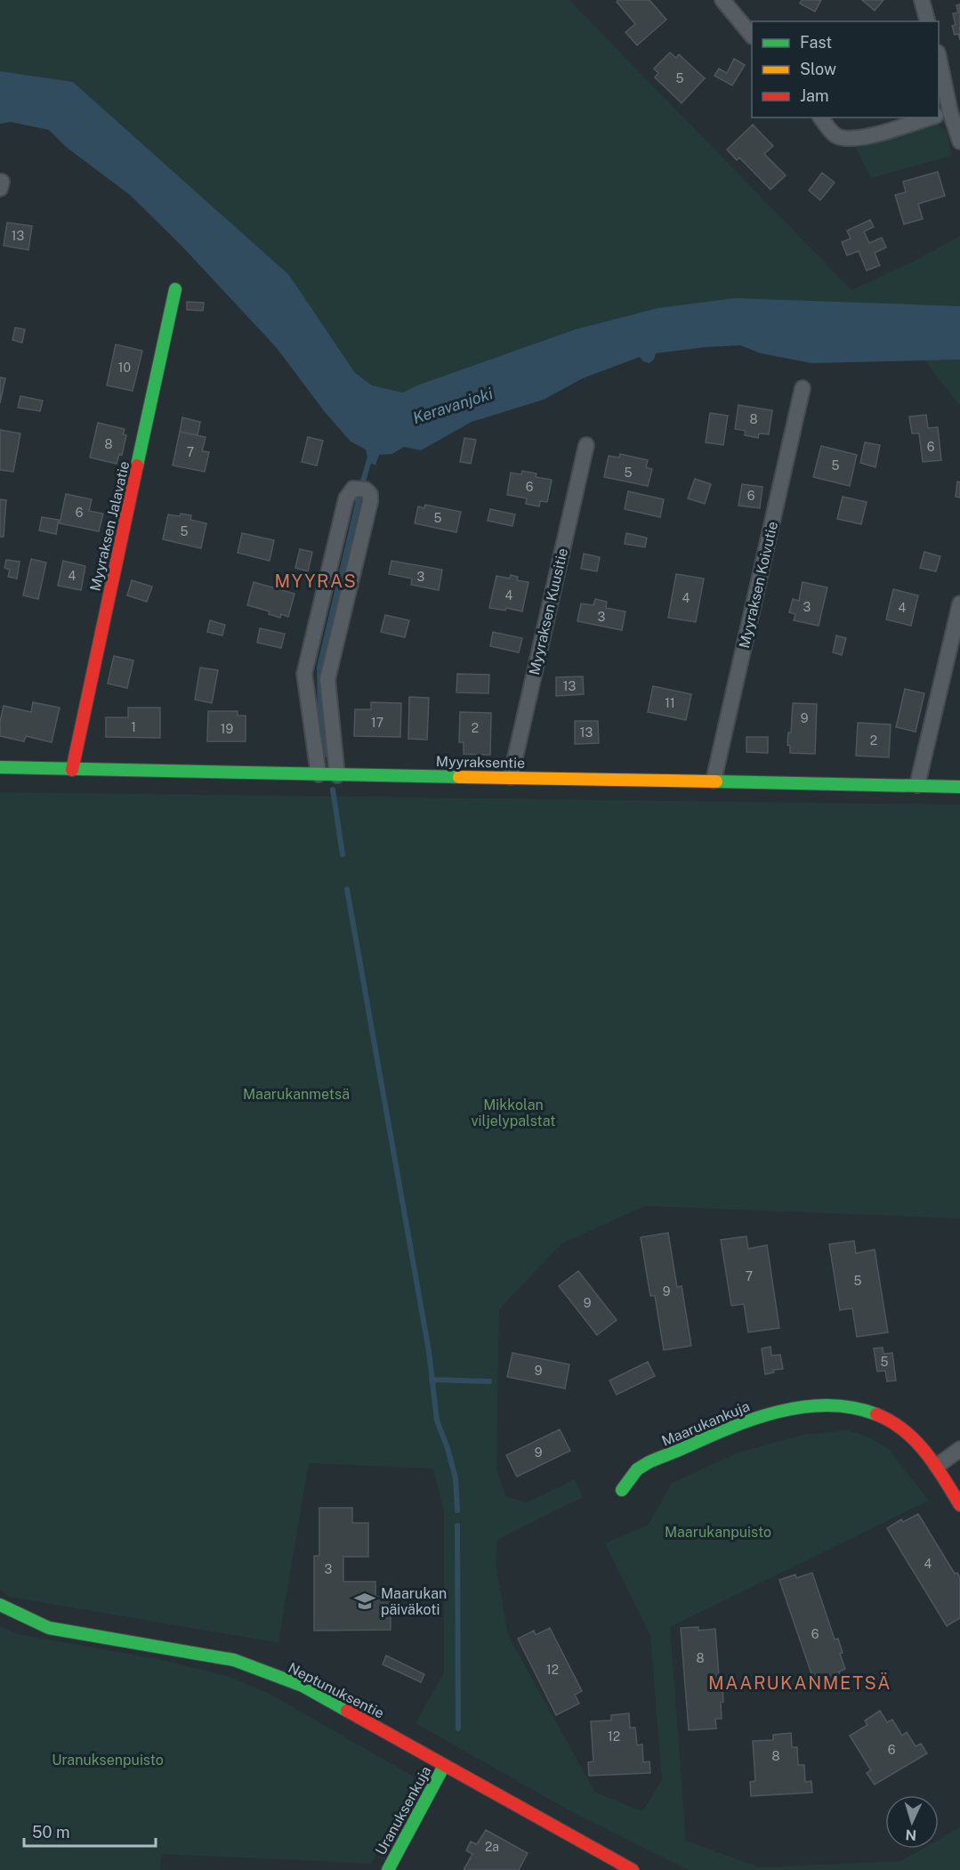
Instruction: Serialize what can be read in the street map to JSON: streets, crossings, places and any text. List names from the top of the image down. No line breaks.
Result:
{"streets":{"street":["Myyraksen Jalavatie","Myyraksen Koivutie","Myyraksen Kuusitie","Myyraksentie","Maarukankuja","Neptunuksentie","Uranuksenkuja"]},"crossings":[["Myyraksen Jalavatie","Myyraksentie"],["Myyraksen Koivutie","Myyraksentie"],["Myyraksen Kuusitie","Myyraksentie"],["Neptunuksentie","Uranuksenkuja"]],"districts":["MYYRAS","MAARUKANMETSÄ"],"water":["Keravanjoki"],"parks":["Maarukanmetsä","Mikkolan viljelypalstat","Maarukanpuisto","Uranuksenpuisto"],"places":{"school or university":["Maarukan päiväkoti"]},"house_numbers":["5","13","10","8","8","6","7","5","5","6","6","6","5","5","4","3","4","4","3","4","3","13","11","9","17","1","2","19","13","2","7","5","9","9","5","9","9","4","3","6","8","12","12","6","8","2a"],"legend":["Fast","Slow","Jam"],"scale_bar":"50 m","north":"bottom"}
